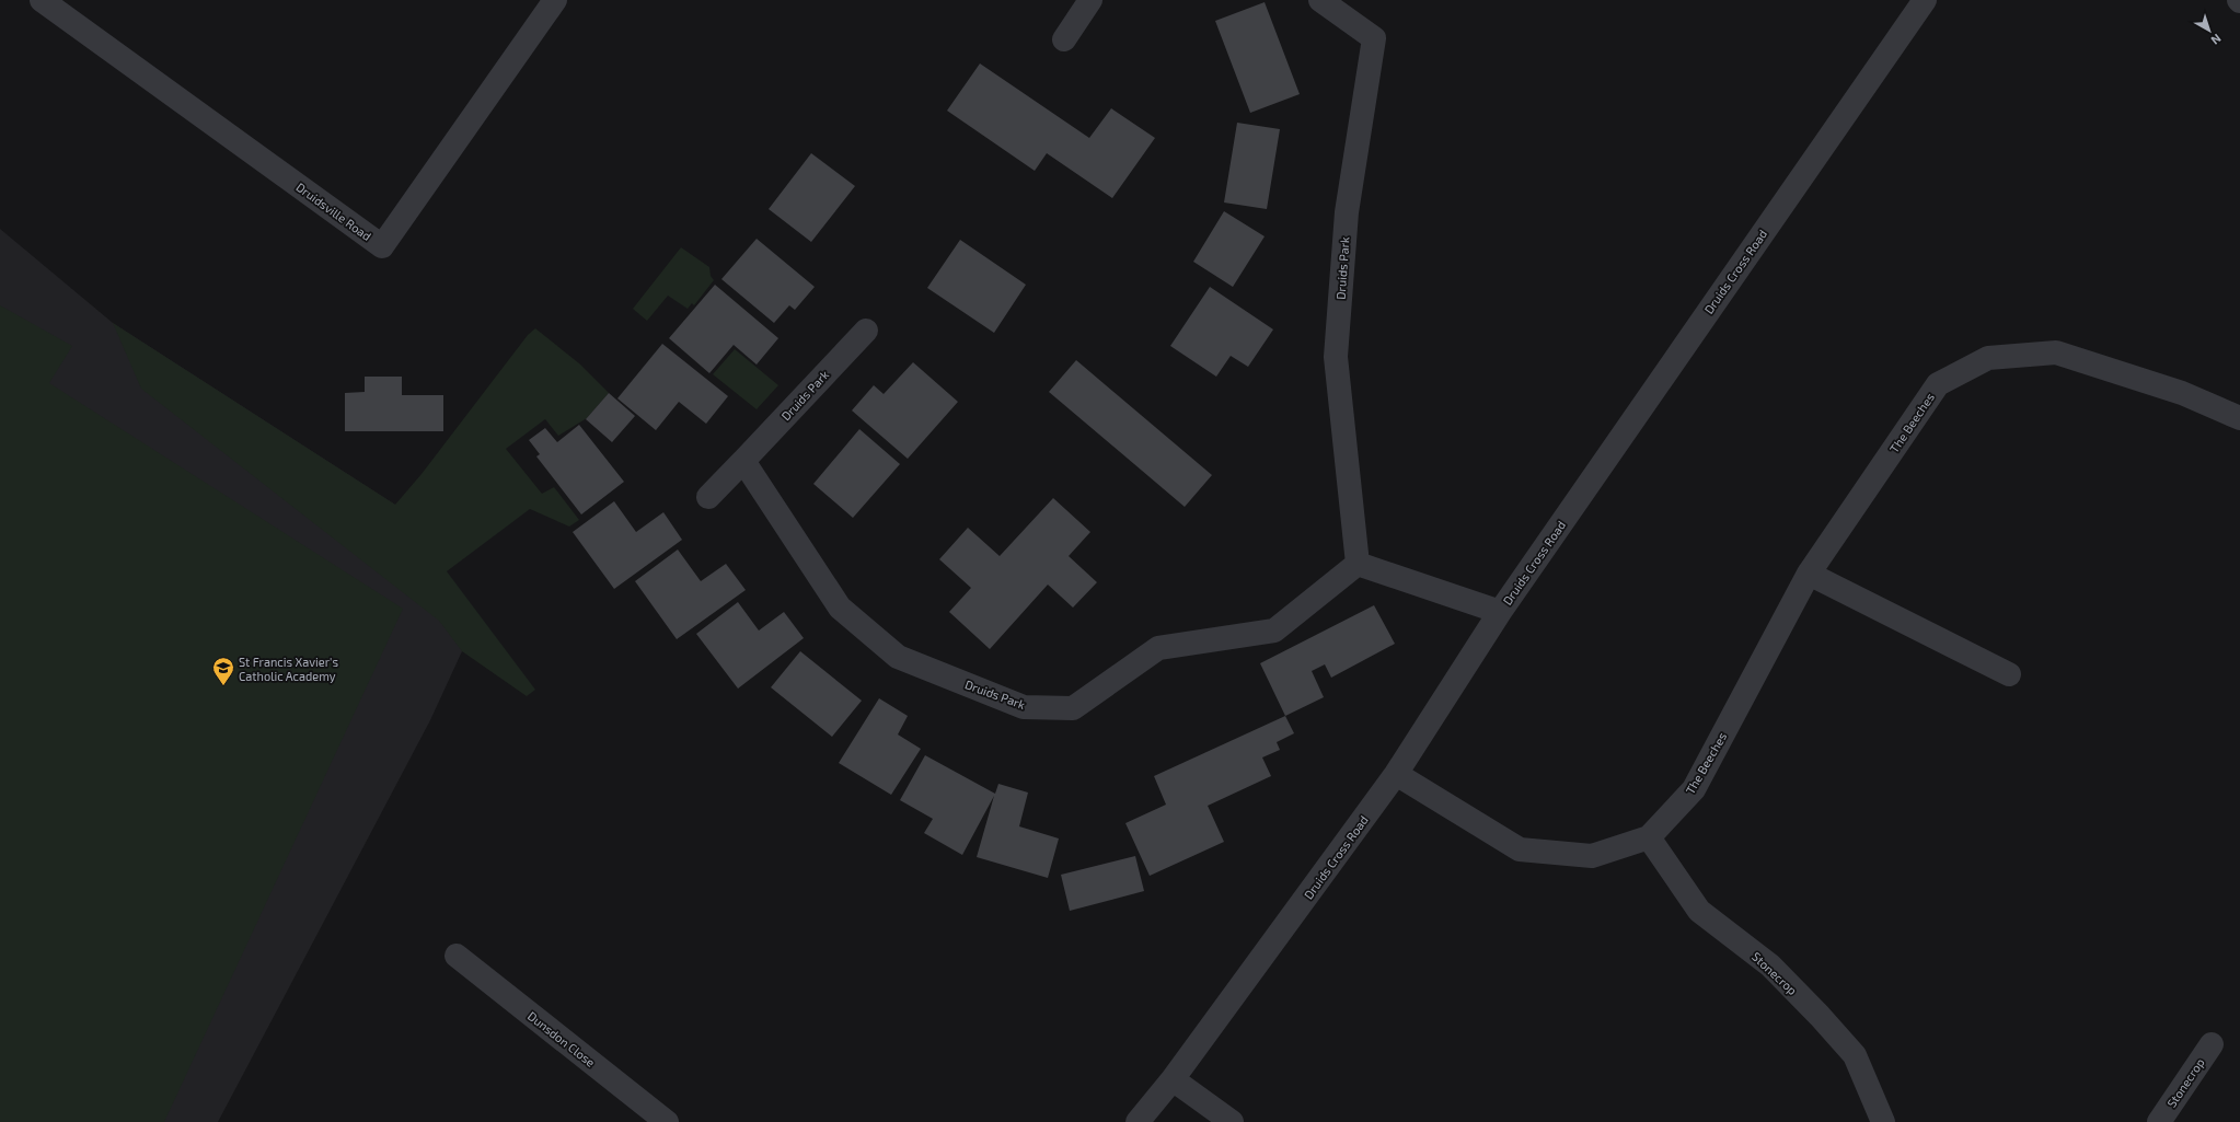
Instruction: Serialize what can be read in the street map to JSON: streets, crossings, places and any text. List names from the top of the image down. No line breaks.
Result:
{"streets":{"street":["Druidsville Road","Druids Park","Druids Cross Road","The Beeches","Stonecrop","Dunsdon Close"]},"crossings":[["Druids Cross Road","The Beeches"],["The Beeches","Stonecrop"]],"places":{"school or university":["St Francis Xavier's Catholic Academy"]},"north":"bottom right"}
